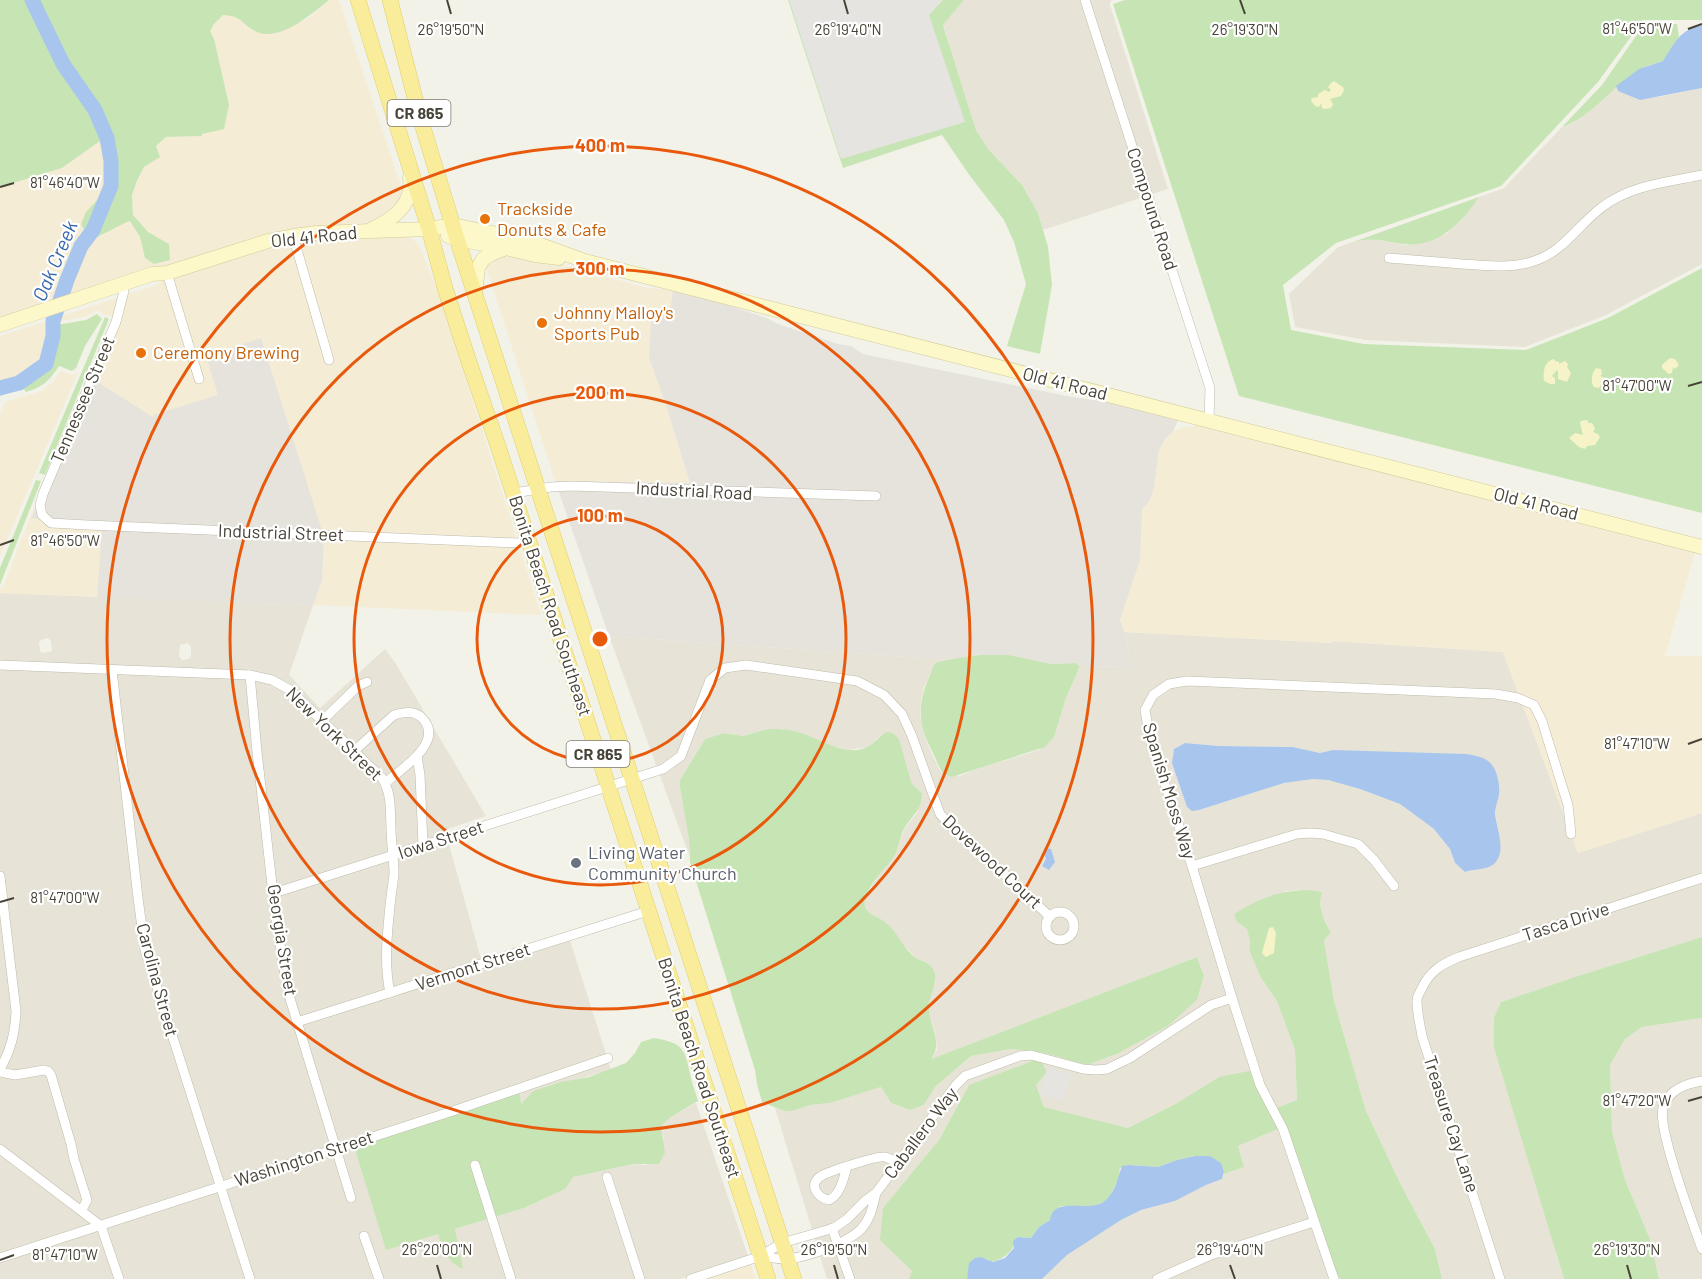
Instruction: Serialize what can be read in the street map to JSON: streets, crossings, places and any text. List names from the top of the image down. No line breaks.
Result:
{"streets":{"main road":["CR 865","Bonita Beach Road Southeast"],"street":["Compound Road","Old 41 Road","Tennessee Street","Industrial Road","Industrial Street","New York Street","Spanish Moss Way","Iowa Street","Dovewood Court","Tasca Drive","Georgia Street","Vermont Street","Carolina Street","Treasure Cay Lane","Caballero Way","Washington Street"]},"crossings":[["Compound Road","Old 41 Road"],["Old 41 Road","Tennessee Street"],["Old 41 Road","Bonita Beach Road Southeast"],["Tennessee Street","Industrial Street"],["Industrial Road","Bonita Beach Road Southeast"],["Industrial Street","Bonita Beach Road Southeast"],["Bonita Beach Road Southeast","Iowa Street"],["Bonita Beach Road Southeast","Dovewood Court"],["Bonita Beach Road Southeast","Vermont Street"],["Bonita Beach Road Southeast","Caballero Way"],["New York Street","Iowa Street"],["New York Street","Georgia Street"],["New York Street","Vermont Street"],["New York Street","Carolina Street"],["Spanish Moss Way","Caballero Way"],["Iowa Street","Dovewood Court"],["Iowa Street","Georgia Street"],["Tasca Drive","Treasure Cay Lane"],["Georgia Street","Vermont Street"],["Georgia Street","Washington Street"],["Carolina Street","Washington Street"]],"water":["Oak Creek"],"places":["Trackside Donuts & Cafe","Johnny Malloy's Sports Pub","Ceremony Brewing","Living Water Community Church"],"coordinates":["81°46'50\"W","26°19'50\"N","26°19'40\"N","26°19'30\"N","81°46'40\"W","81°47'00\"W","81°47'10\"W","81°47'20\"W","26°20'00\"N"],"rings":["400 m","300 m","200 m","100 m"]}
